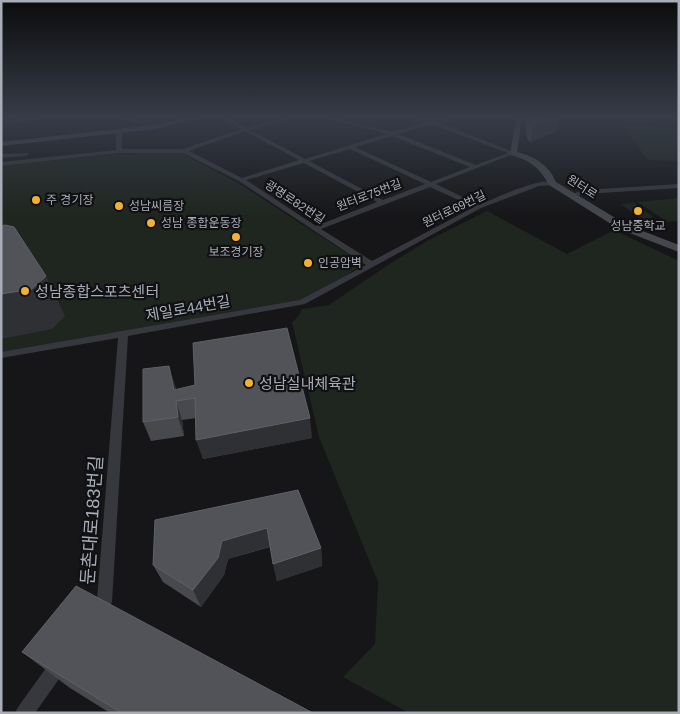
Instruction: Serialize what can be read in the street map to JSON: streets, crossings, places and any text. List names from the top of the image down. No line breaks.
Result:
{"streets":{"main road":["원터로"],"street":["원터로75번길","광명로82번길","원터로69번길","제일로44번길","둔촌대로183번길"]},"crossings":[["원터로","원터로75번길"],["원터로","원터로69번길"],["원터로75번길","광명로82번길"],["원터로75번길","원터로69번길"],["광명로82번길","원터로69번길"],["광명로82번길","제일로44번길"],["원터로69번길","제일로44번길"],["제일로44번길","둔촌대로183번길"]],"places":["주 경기장","성남씨름장","성남중학교","성남 종합운동장","보조경기장","인공암벽","성남종합스포츠센터","성남실내체육관"]}
